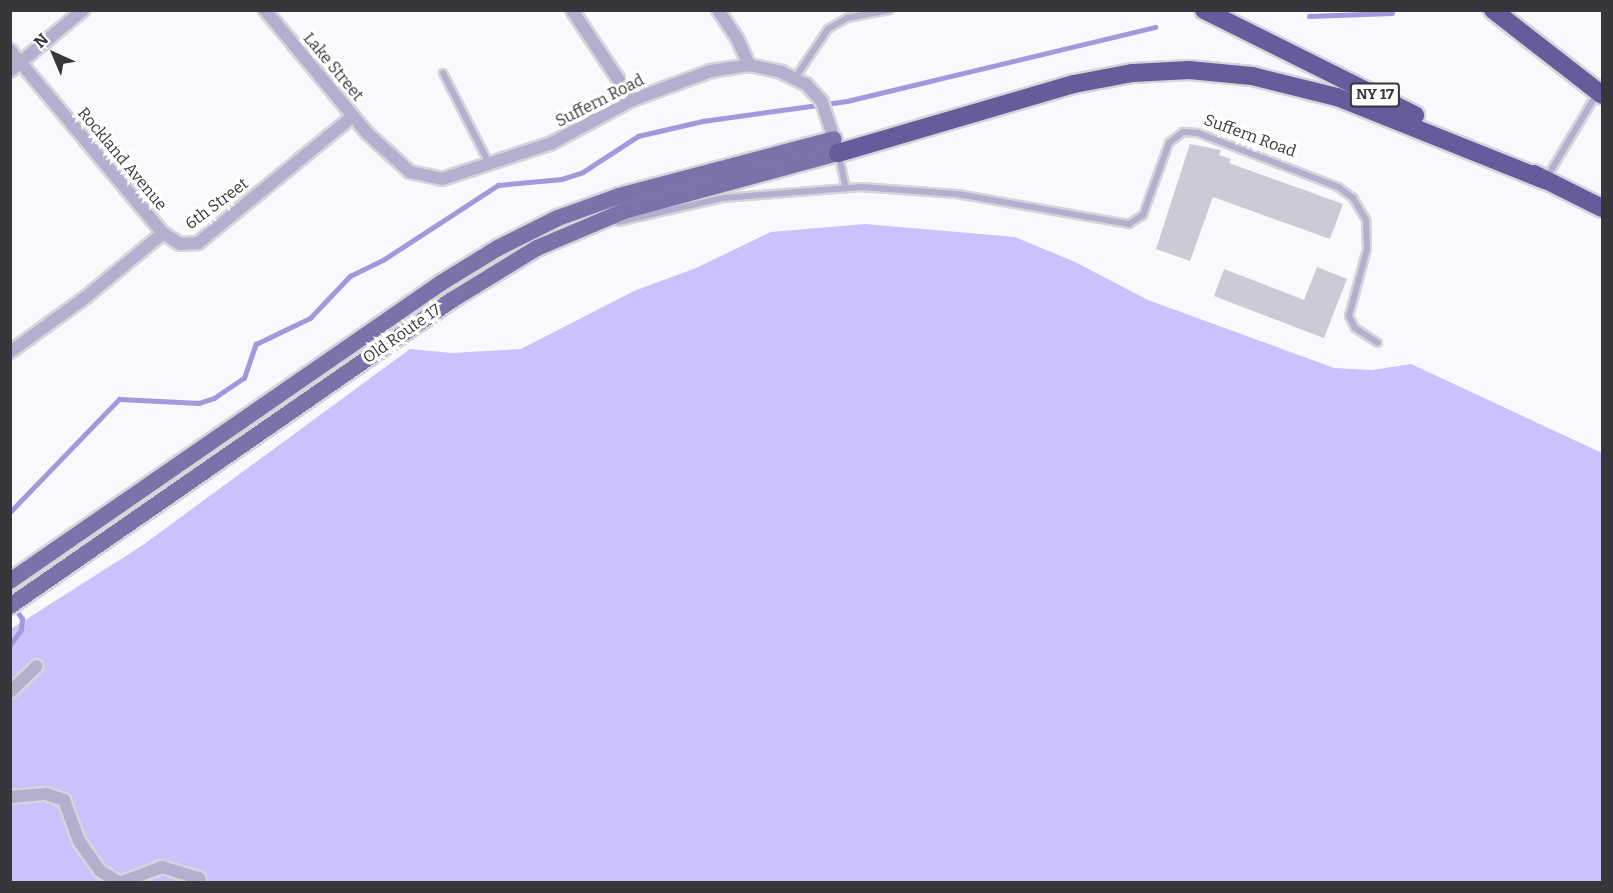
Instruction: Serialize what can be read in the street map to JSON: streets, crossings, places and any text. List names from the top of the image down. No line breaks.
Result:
{"streets":{"highway":["NY 17"],"main road":["Old Route 17"],"street":["Lake Street","Suffern Road","Rockland Avenue","6th Street"]},"crossings":[["Lake Street","Suffern Road"],["Lake Street","6th Street"],["Suffern Road","6th Street"],["Suffern Road","Old Route 17"],["Rockland Avenue","6th Street"]],"north":"top left"}
